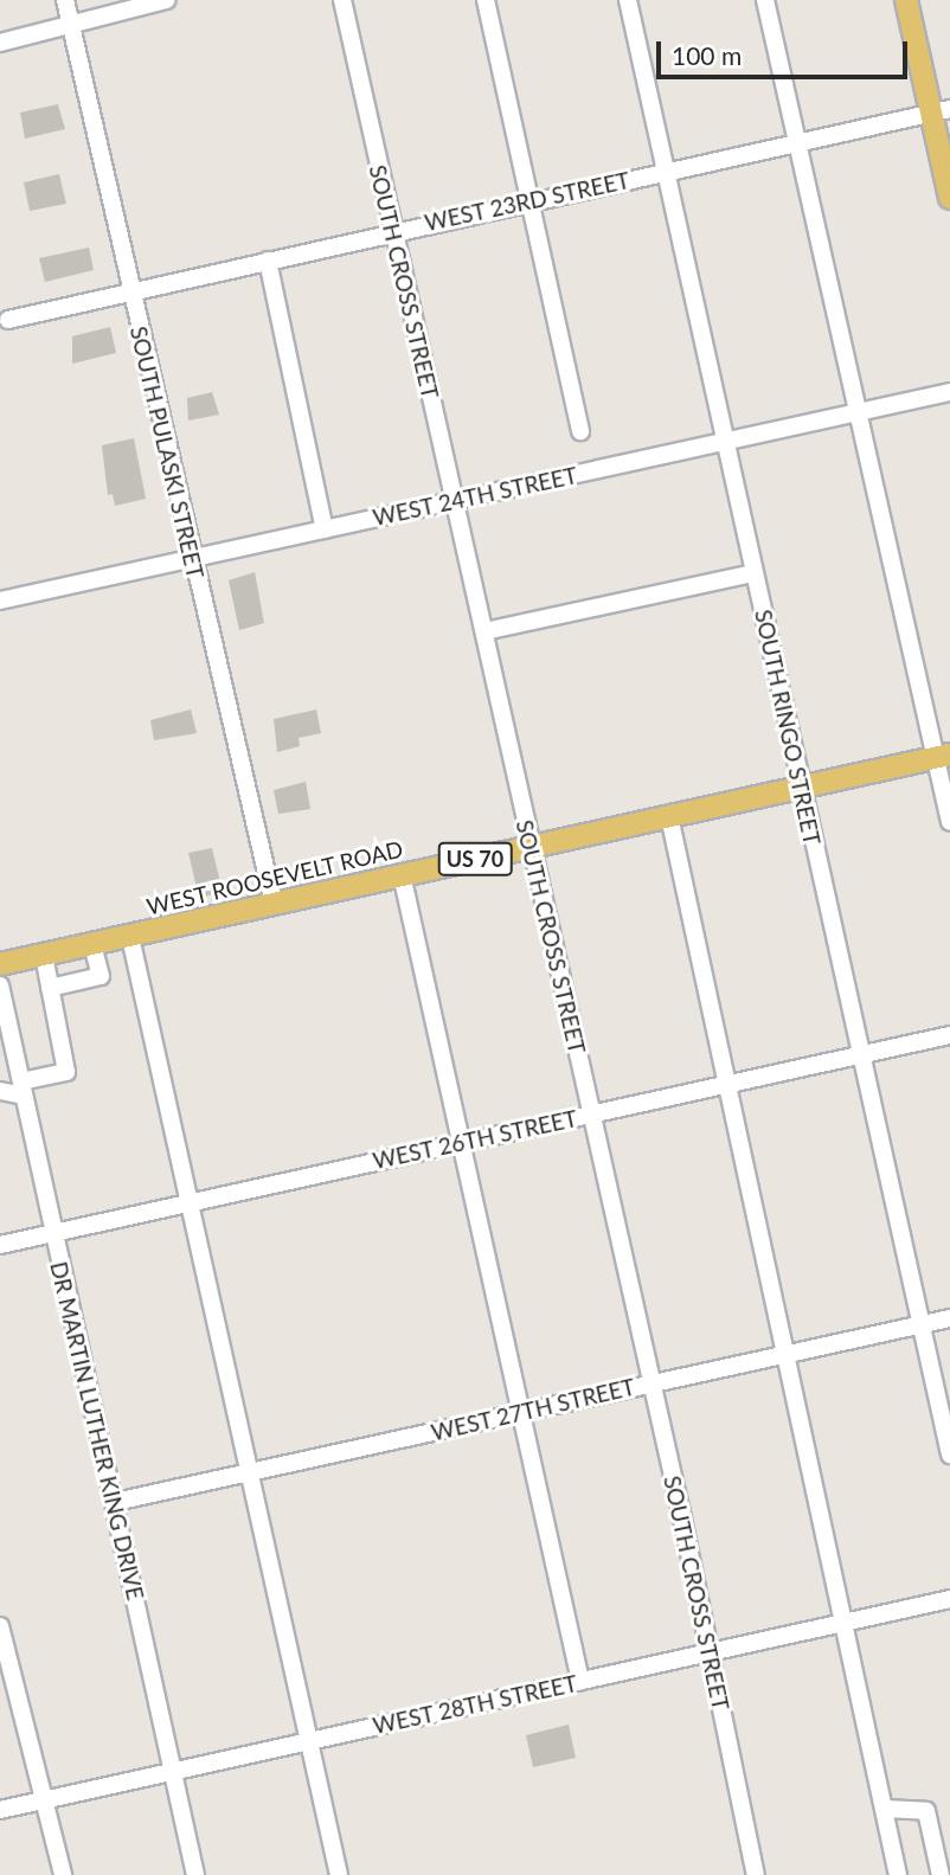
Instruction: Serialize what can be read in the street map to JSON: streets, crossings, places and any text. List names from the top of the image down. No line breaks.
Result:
{"streets":{"main road":["US 70","WEST ROOSEVELT ROAD"],"street":["WEST 23RD STREET","SOUTH CROSS STREET","SOUTH PULASKI STREET","WEST 24TH STREET","SOUTH RINGO STREET","WEST 26TH STREET","WEST 27TH STREET","DR MARTIN LUTHER KING DRIVE","WEST 28TH STREET"]},"crossings":[["WEST 23RD STREET","SOUTH CROSS STREET"],["WEST 23RD STREET","SOUTH PULASKI STREET"],["WEST 23RD STREET","SOUTH RINGO STREET"],["SOUTH CROSS STREET","WEST 24TH STREET"],["SOUTH CROSS STREET","WEST ROOSEVELT ROAD"],["SOUTH CROSS STREET","WEST 26TH STREET"],["SOUTH CROSS STREET","WEST 27TH STREET"],["SOUTH CROSS STREET","WEST 28TH STREET"],["SOUTH PULASKI STREET","WEST 24TH STREET"],["SOUTH PULASKI STREET","WEST ROOSEVELT ROAD"],["WEST 24TH STREET","SOUTH RINGO STREET"],["SOUTH RINGO STREET","WEST ROOSEVELT ROAD"],["SOUTH RINGO STREET","WEST 26TH STREET"],["SOUTH RINGO STREET","WEST 27TH STREET"],["WEST 26TH STREET","DR MARTIN LUTHER KING DRIVE"],["WEST 27TH STREET","DR MARTIN LUTHER KING DRIVE"],["DR MARTIN LUTHER KING DRIVE","WEST 28TH STREET"]],"scale_bar":"100 m"}
